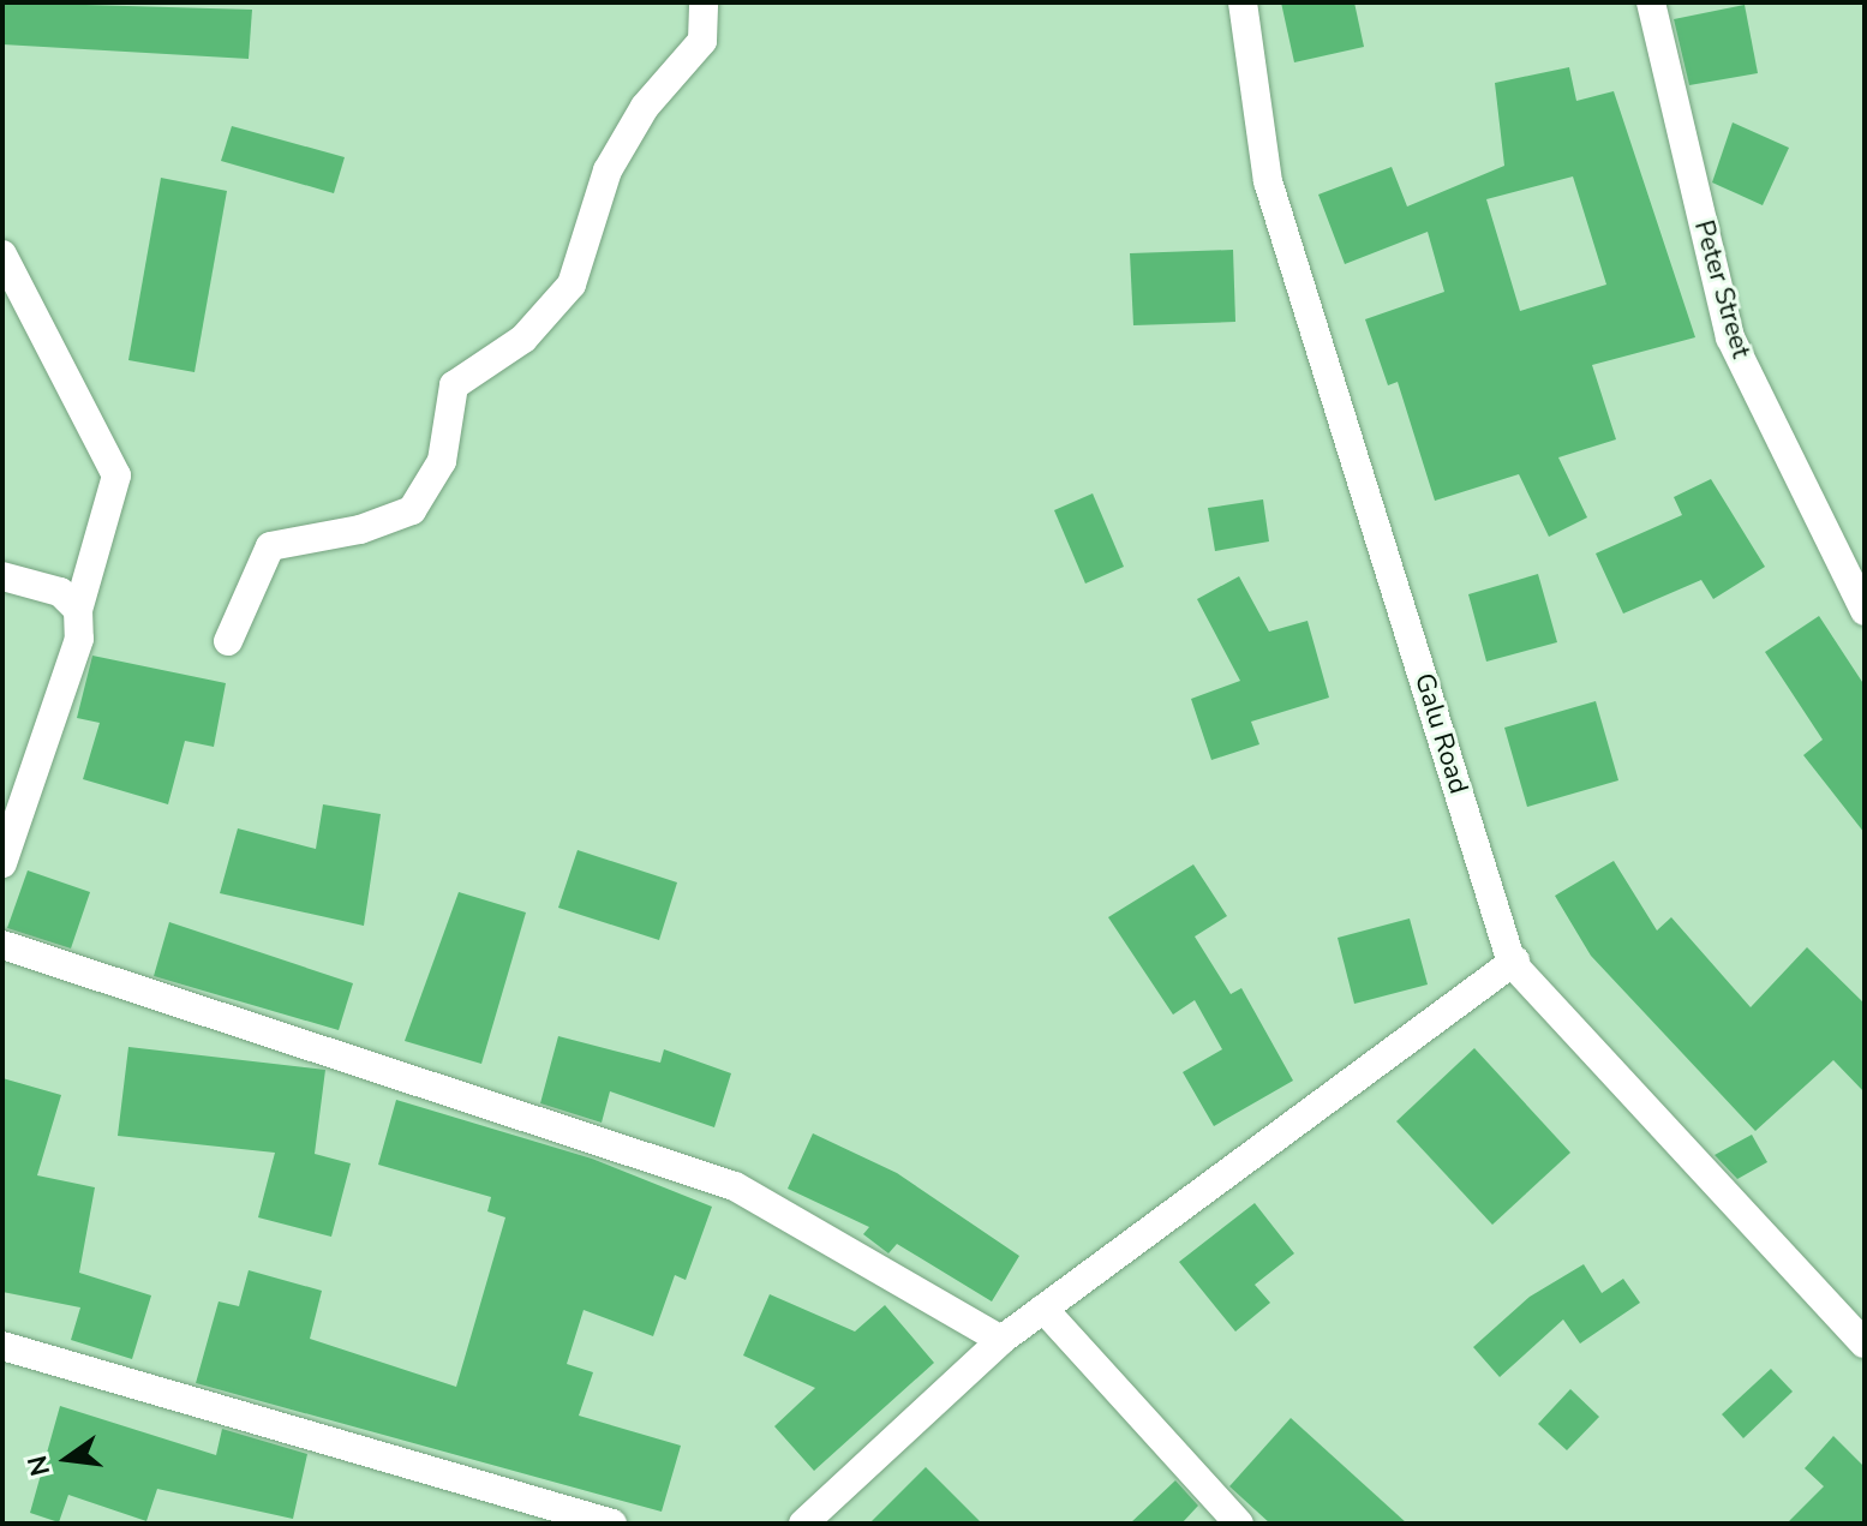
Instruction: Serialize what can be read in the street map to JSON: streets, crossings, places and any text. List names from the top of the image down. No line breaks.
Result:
{"streets":{"street":["Peter Street","Galu Road"]},"north":"left"}
